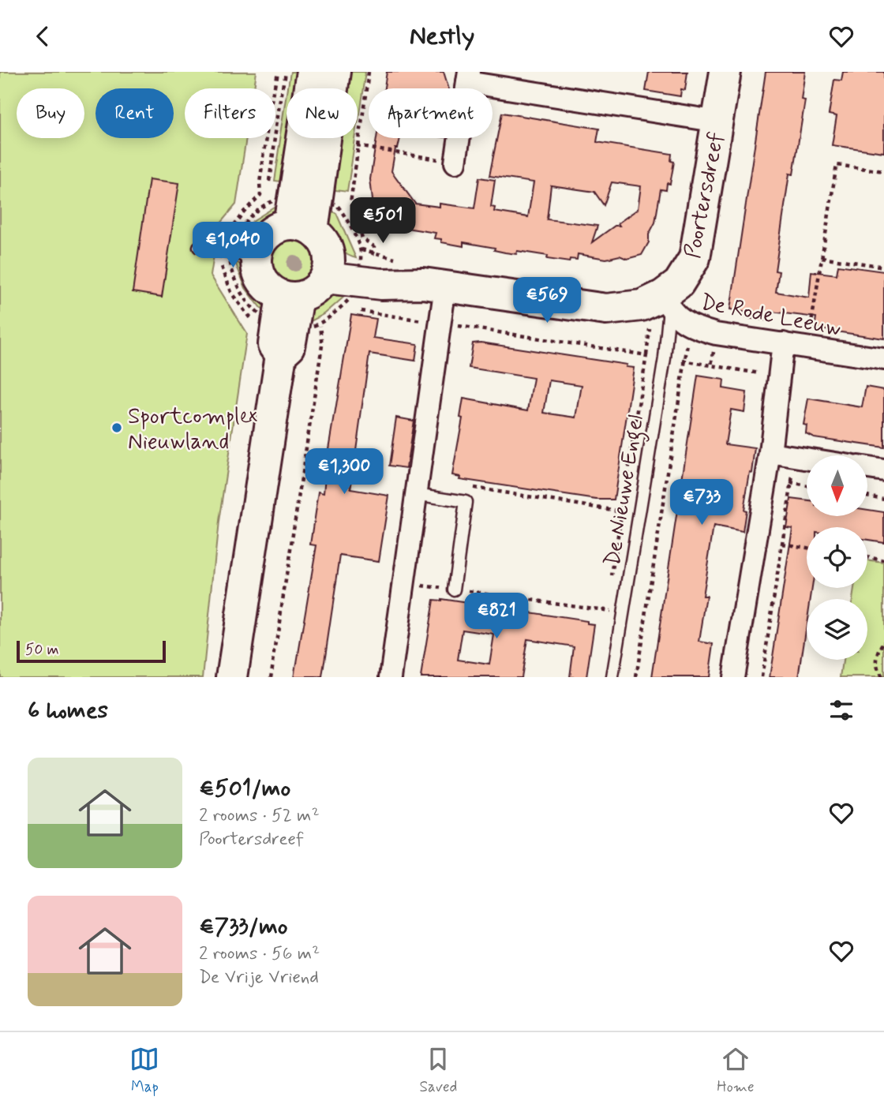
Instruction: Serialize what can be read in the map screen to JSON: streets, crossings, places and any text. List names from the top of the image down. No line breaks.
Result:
{"streets":{"street":["Poortersdreef","De Rode Leeuw"],"lane":["De Nieuwe Engel"]},"crossings":[["Poortersdreef","De Rode Leeuw"],["Poortersdreef","De Nieuwe Engel"],["De Rode Leeuw","De Nieuwe Engel"]],"places":["Sportcomplex Nieuwland"],"scale_bar":"50 m","north":"bottom","page":{"header":"Nestly","chip":["Buy","Rent","Filters","New","Apartment"],"price":["€501","€1,040","€569","€1,300","€733","€821"],"scale":"50 m","heading":"6 homes","list":[{"name":"€501/mo","note":"2 rooms · 52 m² · Poortersdreef"},{"name":"€733/mo","note":"2 rooms · 56 m² · De Vrije Vriend"}],"tabs":["Map","Saved","Home"]}}
